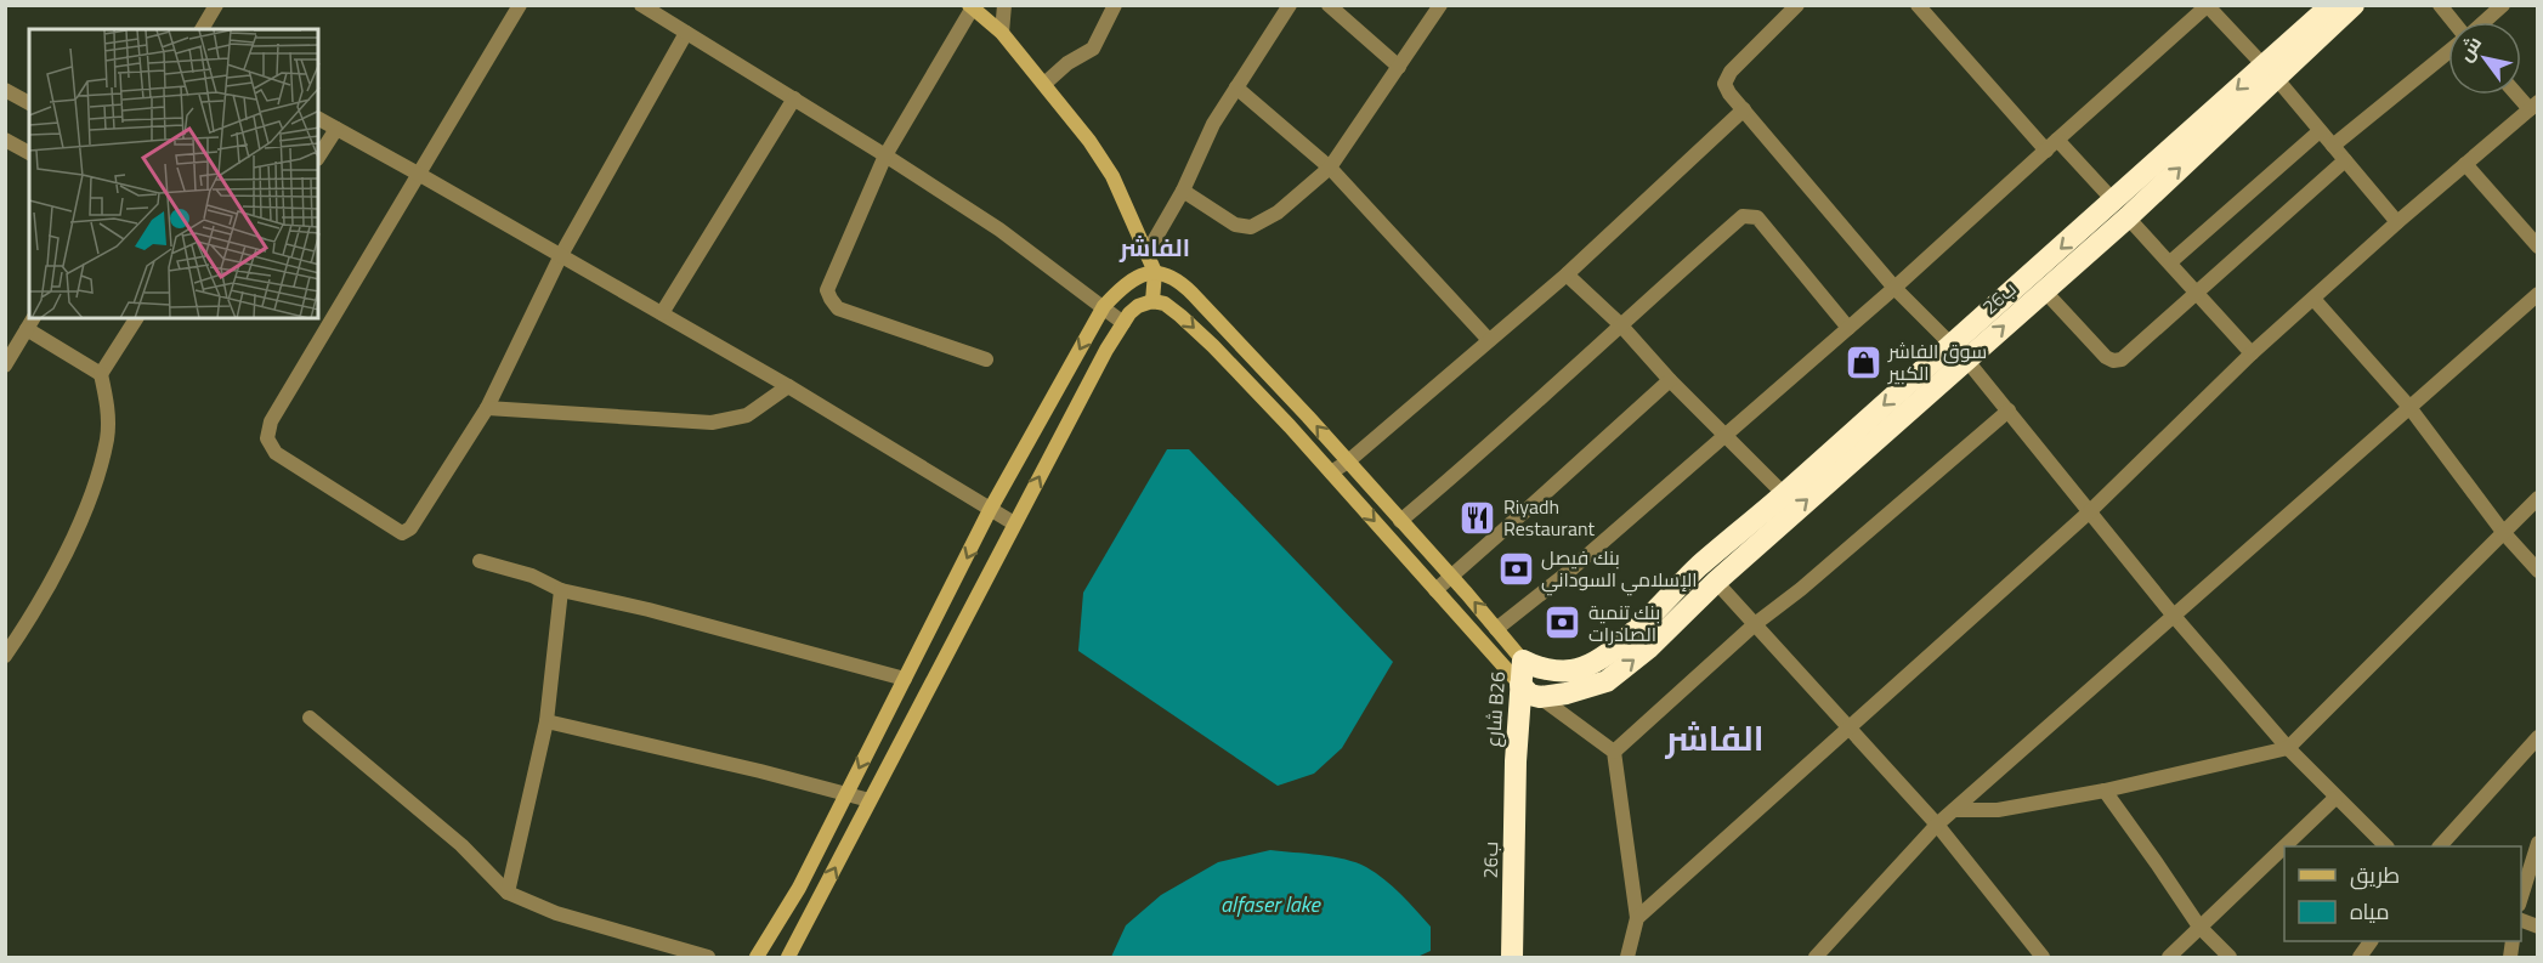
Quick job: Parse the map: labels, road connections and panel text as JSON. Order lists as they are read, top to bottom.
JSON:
{
  "streets": {
    "highway": ["26ب", "شارع B26"]
  },
  "crossings": [
    ["26ب", "شارع B26"]
  ],
  "districts": ["الفاشر", "الفاشر"],
  "water": ["alfaser lake"],
  "places": {
    "shop": ["سوق الفاشر الكبير"],
    "restaurant": ["Riyadh Restaurant"],
    "bank": ["بنك فيصل الإسلامي السوداني", "بنك تنمية الصادرات"]
  },
  "legend": ["طريق", "مياه"],
  "north": "top left"
}
